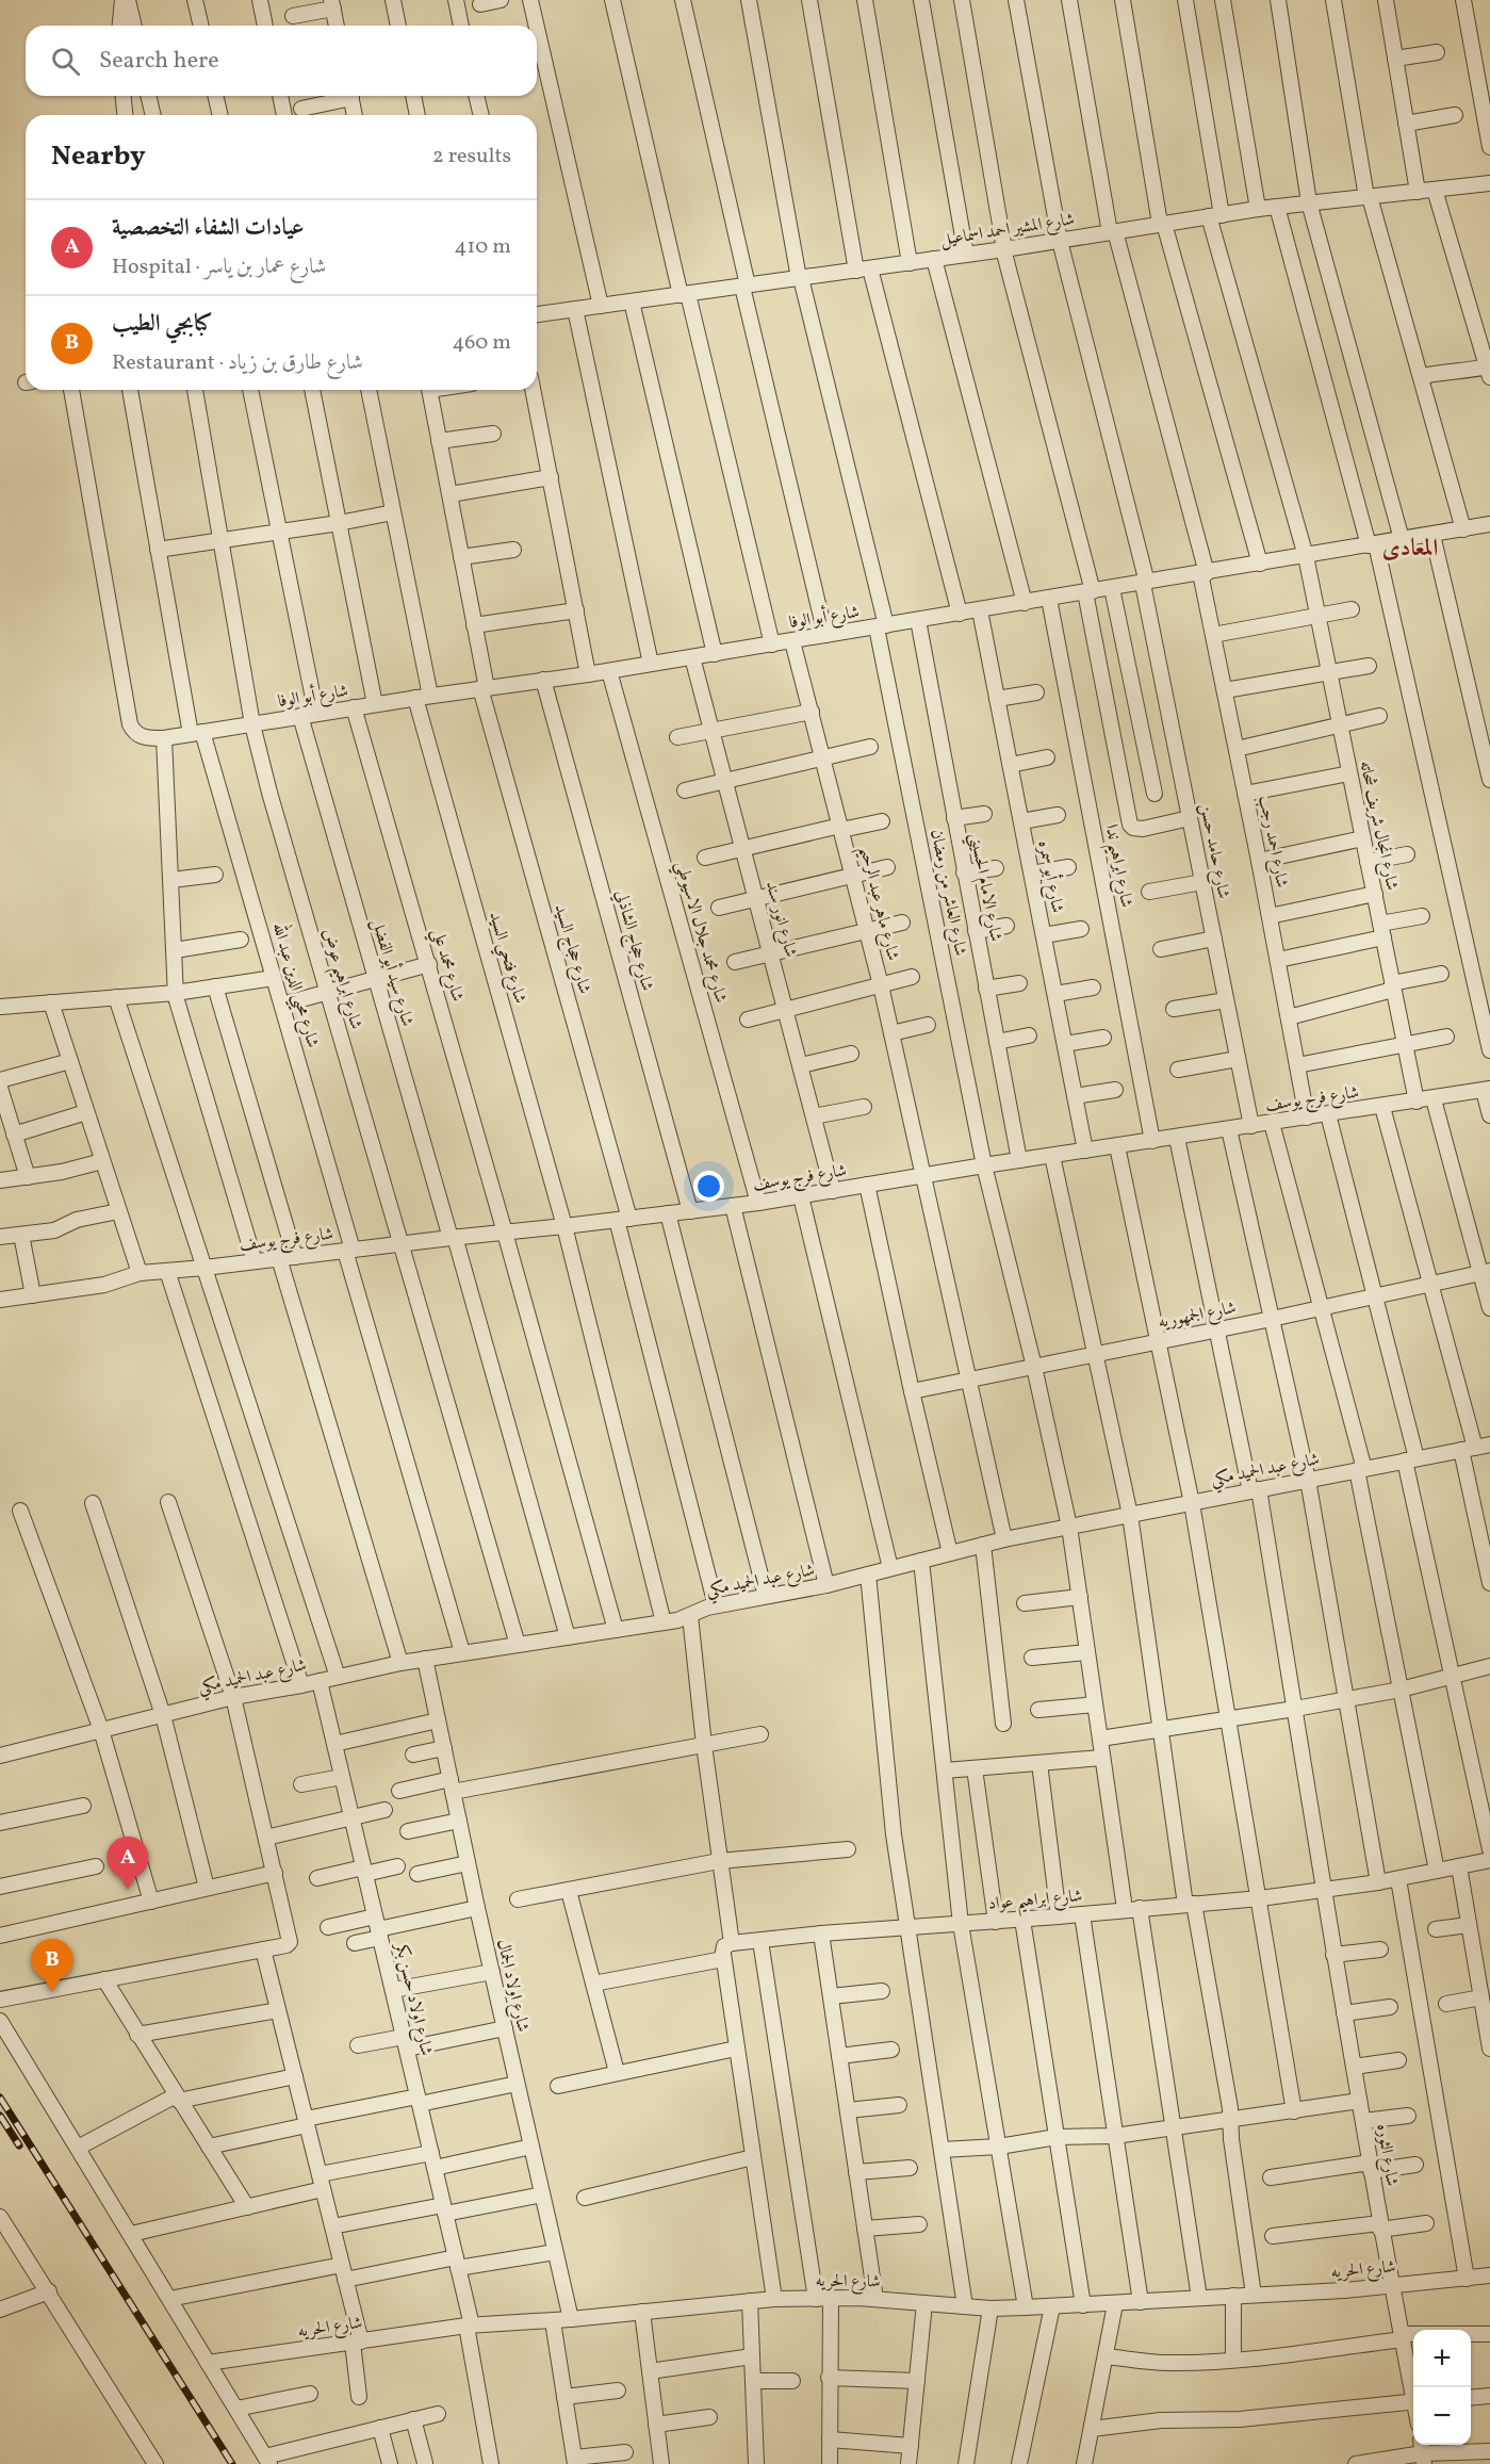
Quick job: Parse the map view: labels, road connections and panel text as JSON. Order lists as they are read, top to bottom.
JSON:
{
  "streets": {
    "street": [
      "شارع المشير احمد اسماعيل",
      "شارع أبو الوفا",
      "شارع انجال شريف شحاته",
      "شارع احمد رجب",
      "شارع حامد حسن",
      "شارع ابراهيم ندا",
      "شارع أبو سمره",
      "شارع الامام الحسيني",
      "شارع العاشر من رمضان",
      "شارع ماهر عبد الرحيم",
      "شارع انور سند",
      "شارع محمد جلال الاسيوطي",
      "شارع حجاج الشاذلي",
      "شارع حجاج السيد",
      "شارع فتحي السيد",
      "شارع محمد علي",
      "شارع سيد أبو الفضل",
      "شارع ابراهيم عوض",
      "شارع محيي الدين عبد الله",
      "شارع فرج يوسف",
      "شارع الجمهوريه",
      "شارع عبد الحميد مكي",
      "شارع ابراهيم عواد",
      "شارع اولاد الجمال",
      "شارع اولاد حسن بكر",
      "شارع الثوره",
      "شارع الحريه"
    ]
  },
  "crossings": [
    ["شارع المشير احمد اسماعيل", "شارع انجال شريف شحاته"],
    ["شارع المشير احمد اسماعيل", "شارع احمد رجب"],
    ["شارع المشير احمد اسماعيل", "شارع حامد حسن"],
    ["شارع المشير احمد اسماعيل", "شارع العاشر من رمضان"],
    ["شارع أبو الوفا", "شارع انجال شريف شحاته"],
    ["شارع أبو الوفا", "شارع احمد رجب"],
    ["شارع أبو الوفا", "شارع حامد حسن"],
    ["شارع أبو الوفا", "شارع ابراهيم ندا"],
    ["شارع أبو الوفا", "شارع أبو سمره"],
    ["شارع أبو الوفا", "شارع الامام الحسيني"],
    ["شارع أبو الوفا", "شارع العاشر من رمضان"],
    ["شارع أبو الوفا", "شارع ماهر عبد الرحيم"],
    ["شارع أبو الوفا", "شارع انور سند"],
    ["شارع أبو الوفا", "شارع محمد جلال الاسيوطي"],
    ["شارع أبو الوفا", "شارع حجاج الشاذلي"],
    ["شارع أبو الوفا", "شارع حجاج السيد"],
    ["شارع أبو الوفا", "شارع فتحي السيد"],
    ["شارع أبو الوفا", "شارع محمد علي"],
    ["شارع أبو الوفا", "شارع سيد أبو الفضل"],
    ["شارع أبو الوفا", "شارع ابراهيم عوض"],
    ["شارع أبو الوفا", "شارع محيي الدين عبد الله"],
    ["شارع انجال شريف شحاته", "شارع فرج يوسف"],
    ["شارع احمد رجب", "شارع فرج يوسف"],
    ["شارع حامد حسن", "شارع فرج يوسف"],
    ["شارع ابراهيم ندا", "شارع فرج يوسف"],
    ["شارع أبو سمره", "شارع فرج يوسف"],
    ["شارع الامام الحسيني", "شارع فرج يوسف"],
    ["شارع العاشر من رمضان", "شارع فرج يوسف"],
    ["شارع العاشر من رمضان", "شارع الجمهوريه"],
    ["شارع العاشر من رمضان", "شارع عبد الحميد مكي"],
    ["شارع العاشر من رمضان", "شارع ابراهيم عواد"],
    ["شارع العاشر من رمضان", "شارع الحريه"],
    ["شارع ماهر عبد الرحيم", "شارع فرج يوسف"],
    ["شارع ماهر عبد الرحيم", "شارع الجمهوريه"],
    ["شارع ماهر عبد الرحيم", "شارع عبد الحميد مكي"],
    ["شارع انور سند", "شارع فرج يوسف"],
    ["شارع محمد جلال الاسيوطي", "شارع فرج يوسف"],
    ["شارع حجاج الشاذلي", "شارع فرج يوسف"],
    ["شارع حجاج السيد", "شارع فرج يوسف"],
    ["شارع حجاج السيد", "شارع عبد الحميد مكي"],
    ["شارع فتحي السيد", "شارع فرج يوسف"],
    ["شارع فتحي السيد", "شارع عبد الحميد مكي"],
    ["شارع محمد علي", "شارع فرج يوسف"],
    ["شارع محمد علي", "شارع عبد الحميد مكي"],
    ["شارع سيد أبو الفضل", "شارع فرج يوسف"],
    ["شارع سيد أبو الفضل", "شارع عبد الحميد مكي"],
    ["شارع ابراهيم عوض", "شارع فرج يوسف"],
    ["شارع ابراهيم عوض", "شارع عبد الحميد مكي"],
    ["شارع محيي الدين عبد الله", "شارع فرج يوسف"],
    ["شارع محيي الدين عبد الله", "شارع عبد الحميد مكي"],
    ["شارع فرج يوسف", "شارع الثوره"],
    ["شارع الجمهوريه", "شارع الثوره"],
    ["شارع عبد الحميد مكي", "شارع اولاد الجمال"],
    ["شارع عبد الحميد مكي", "شارع اولاد حسن بكر"],
    ["شارع عبد الحميد مكي", "شارع الثوره"],
    ["شارع ابراهيم عواد", "شارع الثوره"],
    ["شارع اولاد الجمال", "شارع الحريه"],
    ["شارع اولاد حسن بكر", "شارع الحريه"],
    ["شارع الثوره", "شارع الحريه"]
  ],
  "districts": ["المعادى"],
  "page": {
    "search": "Search here",
    "heading": ["Nearby", "2 results"],
    "list": [
      {
        "mark": "A",
        "name": "عيادات الشفاء التخصصية",
        "note": "Hospital · شارع عمار بن ياسر",
        "value": "410 m"
      },
      {
        "mark": "B",
        "name": "كبابجي الطيب",
        "note": "Restaurant · شارع طارق بن زياد",
        "value": "460 m"
      }
    ],
    "pins": ["A", "B"],
    "map_buttons": ["+", "−"]
  }
}
